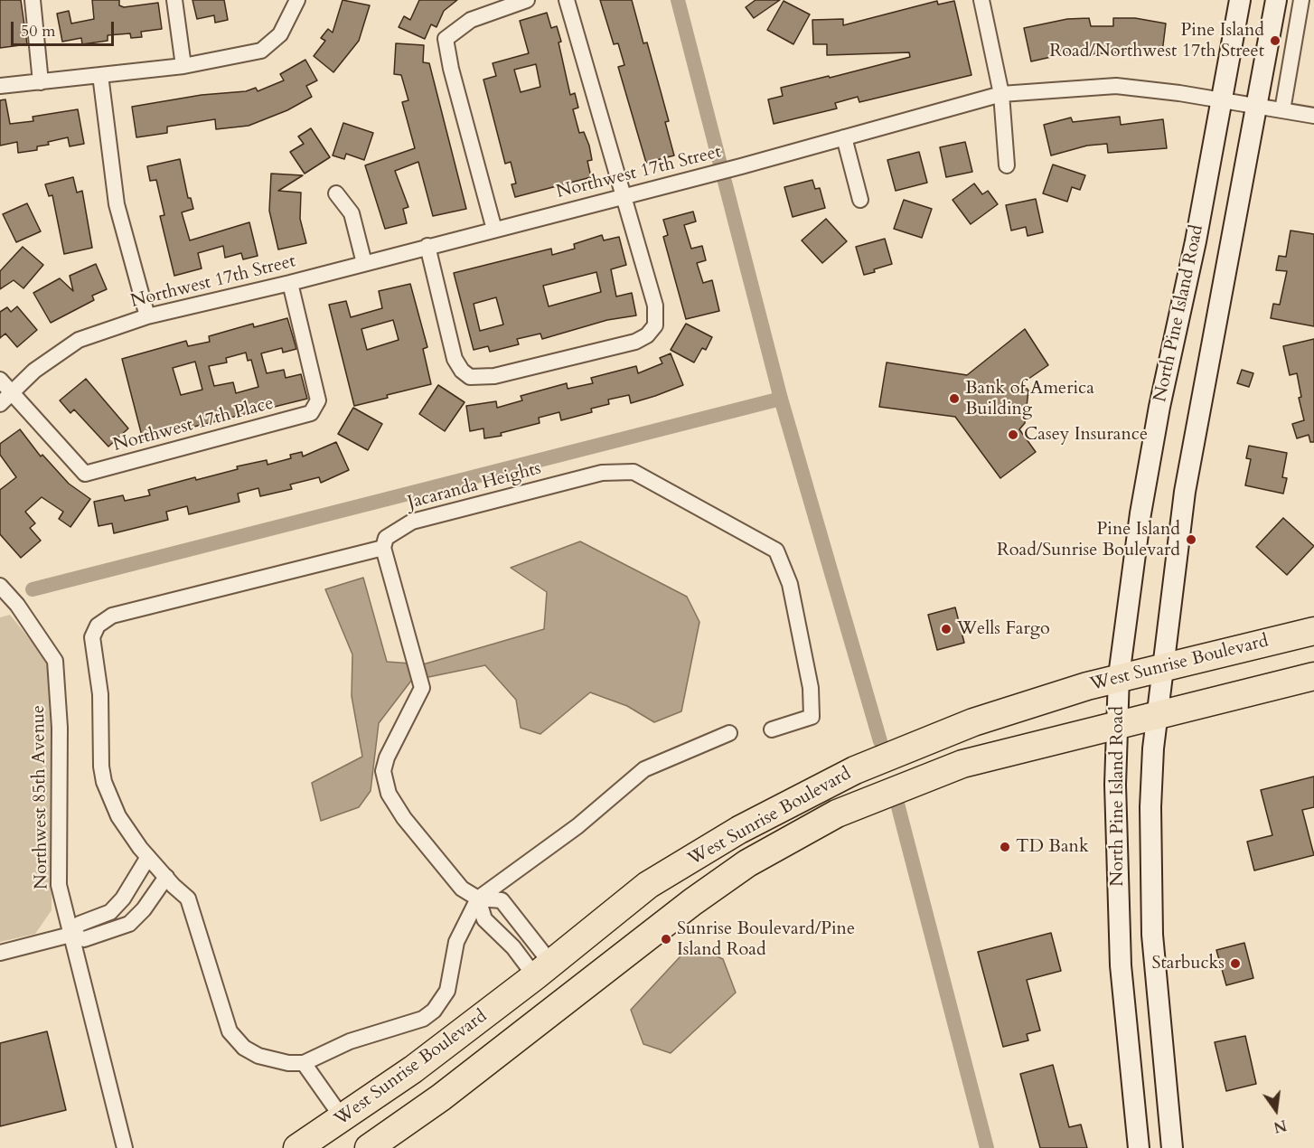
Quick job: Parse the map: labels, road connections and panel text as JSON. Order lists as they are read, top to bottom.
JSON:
{
  "streets": {
    "highway": ["West Sunrise Boulevard"],
    "main road": ["North Pine Island Road"],
    "street": [
      "Northwest 17th Street",
      "Northwest 17th Place",
      "Jacaranda Heights",
      "Northwest 85th Avenue"
    ]
  },
  "crossings": [
    ["Northwest 17th Street", "North Pine Island Road"],
    ["Northwest 17th Street", "Northwest 17th Place"],
    ["North Pine Island Road", "West Sunrise Boulevard"]
  ],
  "places": [
    "Pine Island Road/Northwest 17th Street",
    "Bank of America Building",
    "Casey Insurance",
    "Pine Island Road/Sunrise Boulevard",
    "Wells Fargo",
    "TD Bank",
    "Sunrise Boulevard/Pine Island Road",
    "Starbucks"
  ],
  "scale_bar": "50 m",
  "north": "bottom"
}
